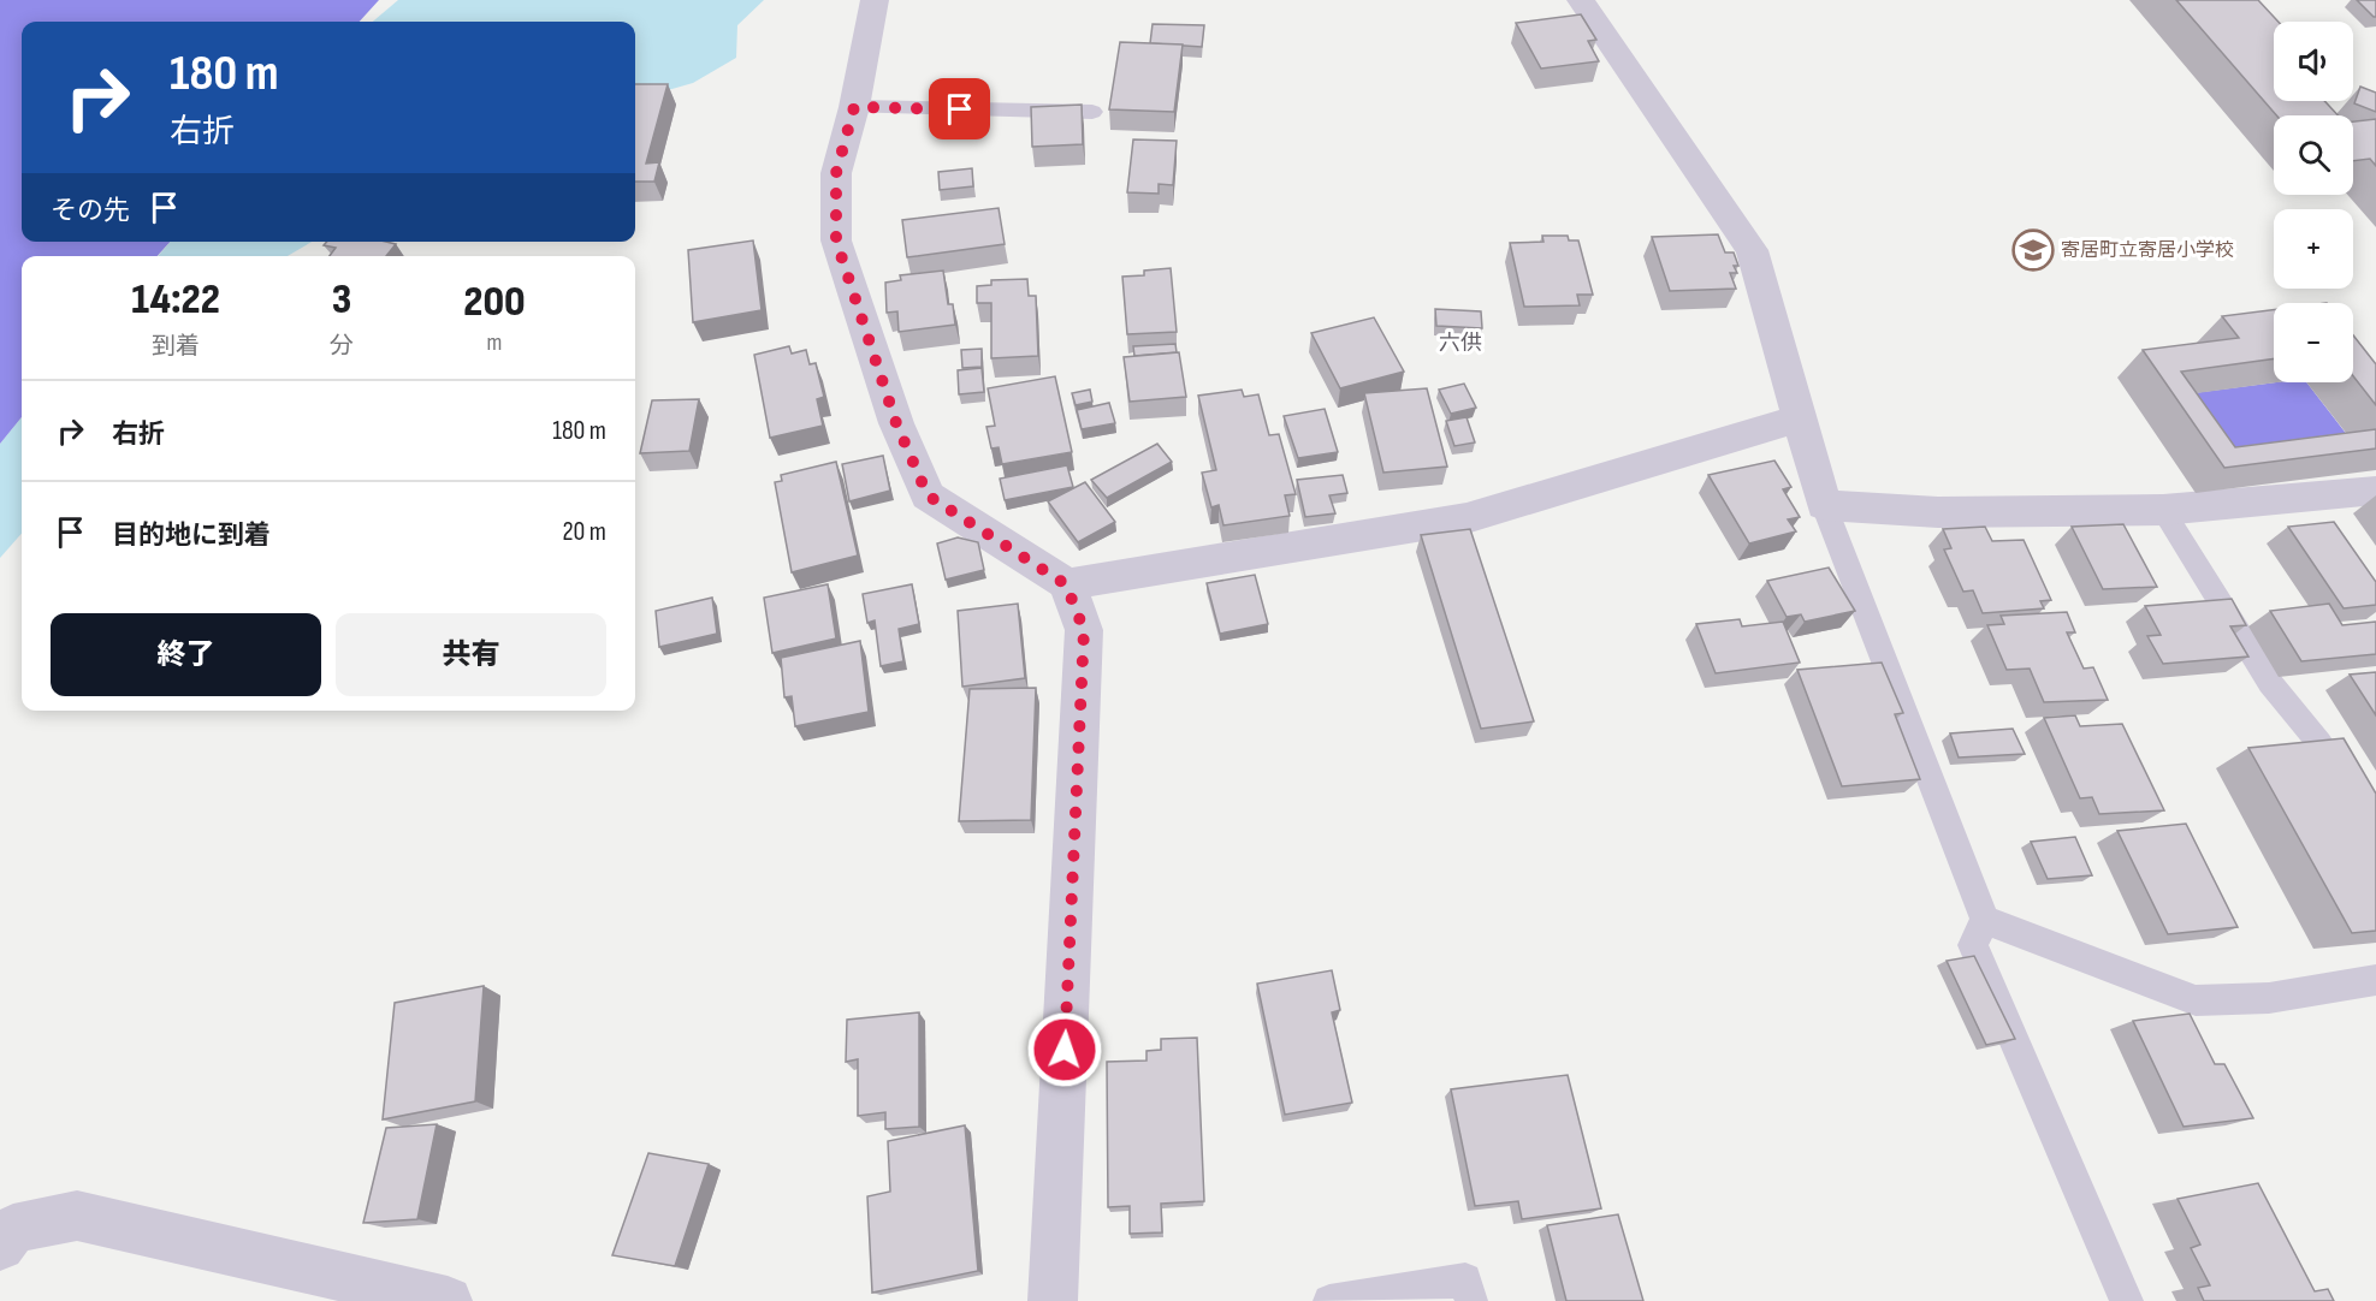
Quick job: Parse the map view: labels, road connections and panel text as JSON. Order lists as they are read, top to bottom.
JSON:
{
  "districts": ["六供"],
  "places": {
    "school or university": ["寄居町立寄居小学校"]
  },
  "page": {
    "map_buttons": ["+", "−"],
    "turn": ["180 m", "右折"],
    "then": "その先",
    "eta": [
      "14:22",
      "到着",
      "3",
      "分",
      "200",
      "m"
    ],
    "list": [
      {
        "name": "右折",
        "value": "180 m"
      },
      {
        "name": "目的地に到着",
        "value": "20 m"
      }
    ],
    "buttons": ["終了", "共有"]
  }
}
